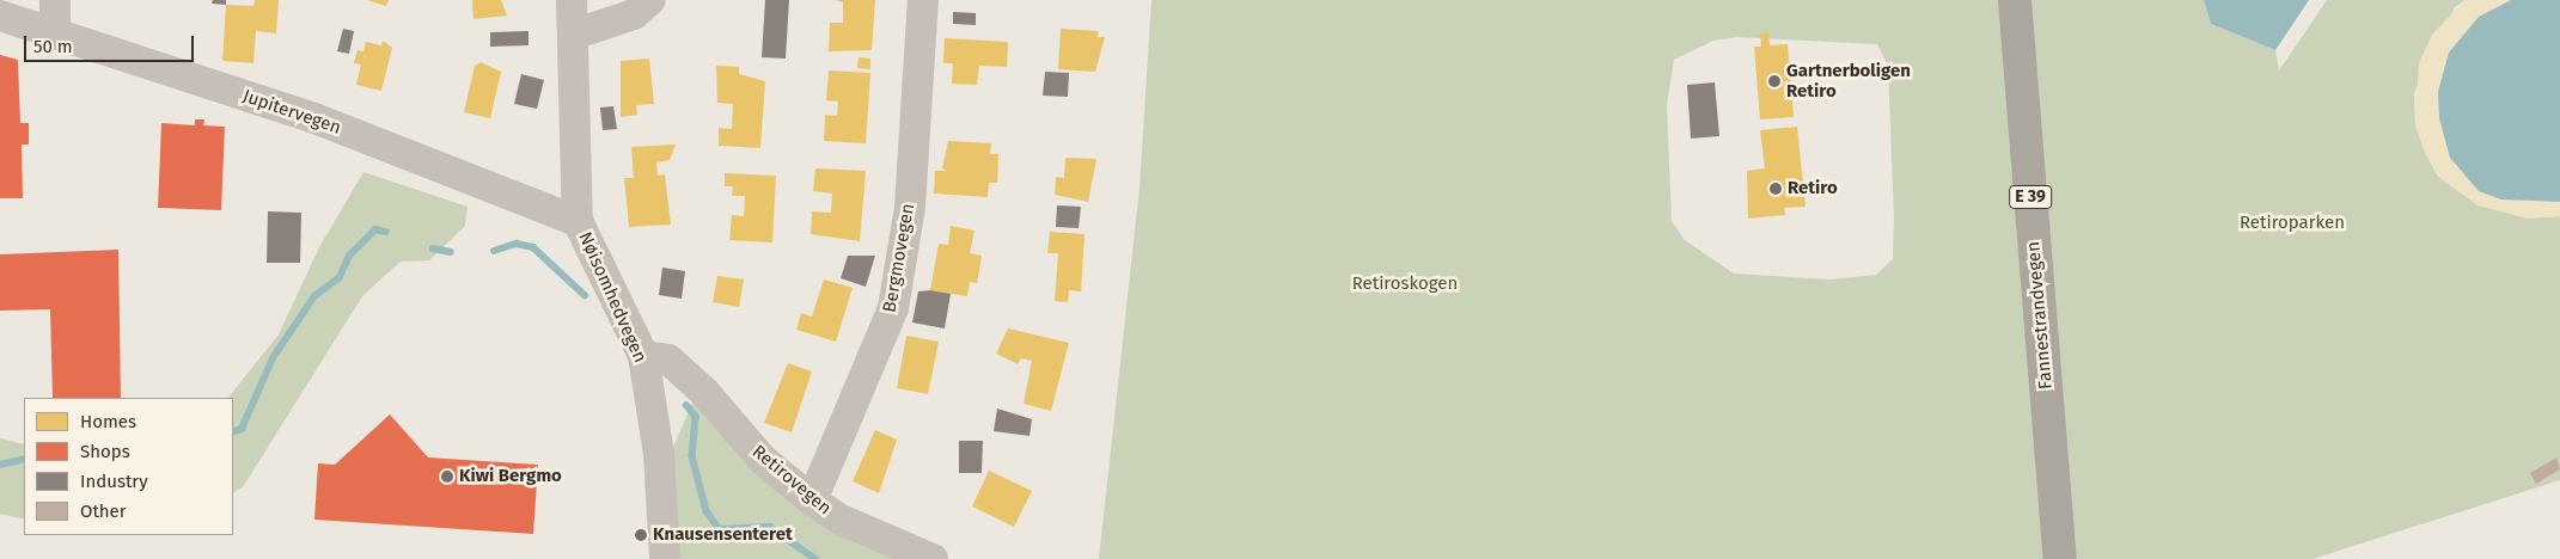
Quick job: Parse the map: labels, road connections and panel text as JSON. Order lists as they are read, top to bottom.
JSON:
{
  "streets": {
    "highway": ["E 39", "Fannestrandvegen"],
    "street": [
      "Jupitervegen",
      "Bergmovegen",
      "Nøisomhedvegen",
      "Retirovegen"
    ]
  },
  "crossings": [
    ["Jupitervegen", "Nøisomhedvegen"],
    ["Bergmovegen", "Retirovegen"],
    ["Nøisomhedvegen", "Retirovegen"]
  ],
  "parks": ["Retiroparken", "Retiroskogen"],
  "places": [
    "Gartnerboligen Retiro",
    "Retiro",
    "Kiwi Bergmo",
    "Knausensenteret"
  ],
  "legend": [
    "Homes",
    "Shops",
    "Industry",
    "Other"
  ],
  "scale_bar": "50 m"
}
